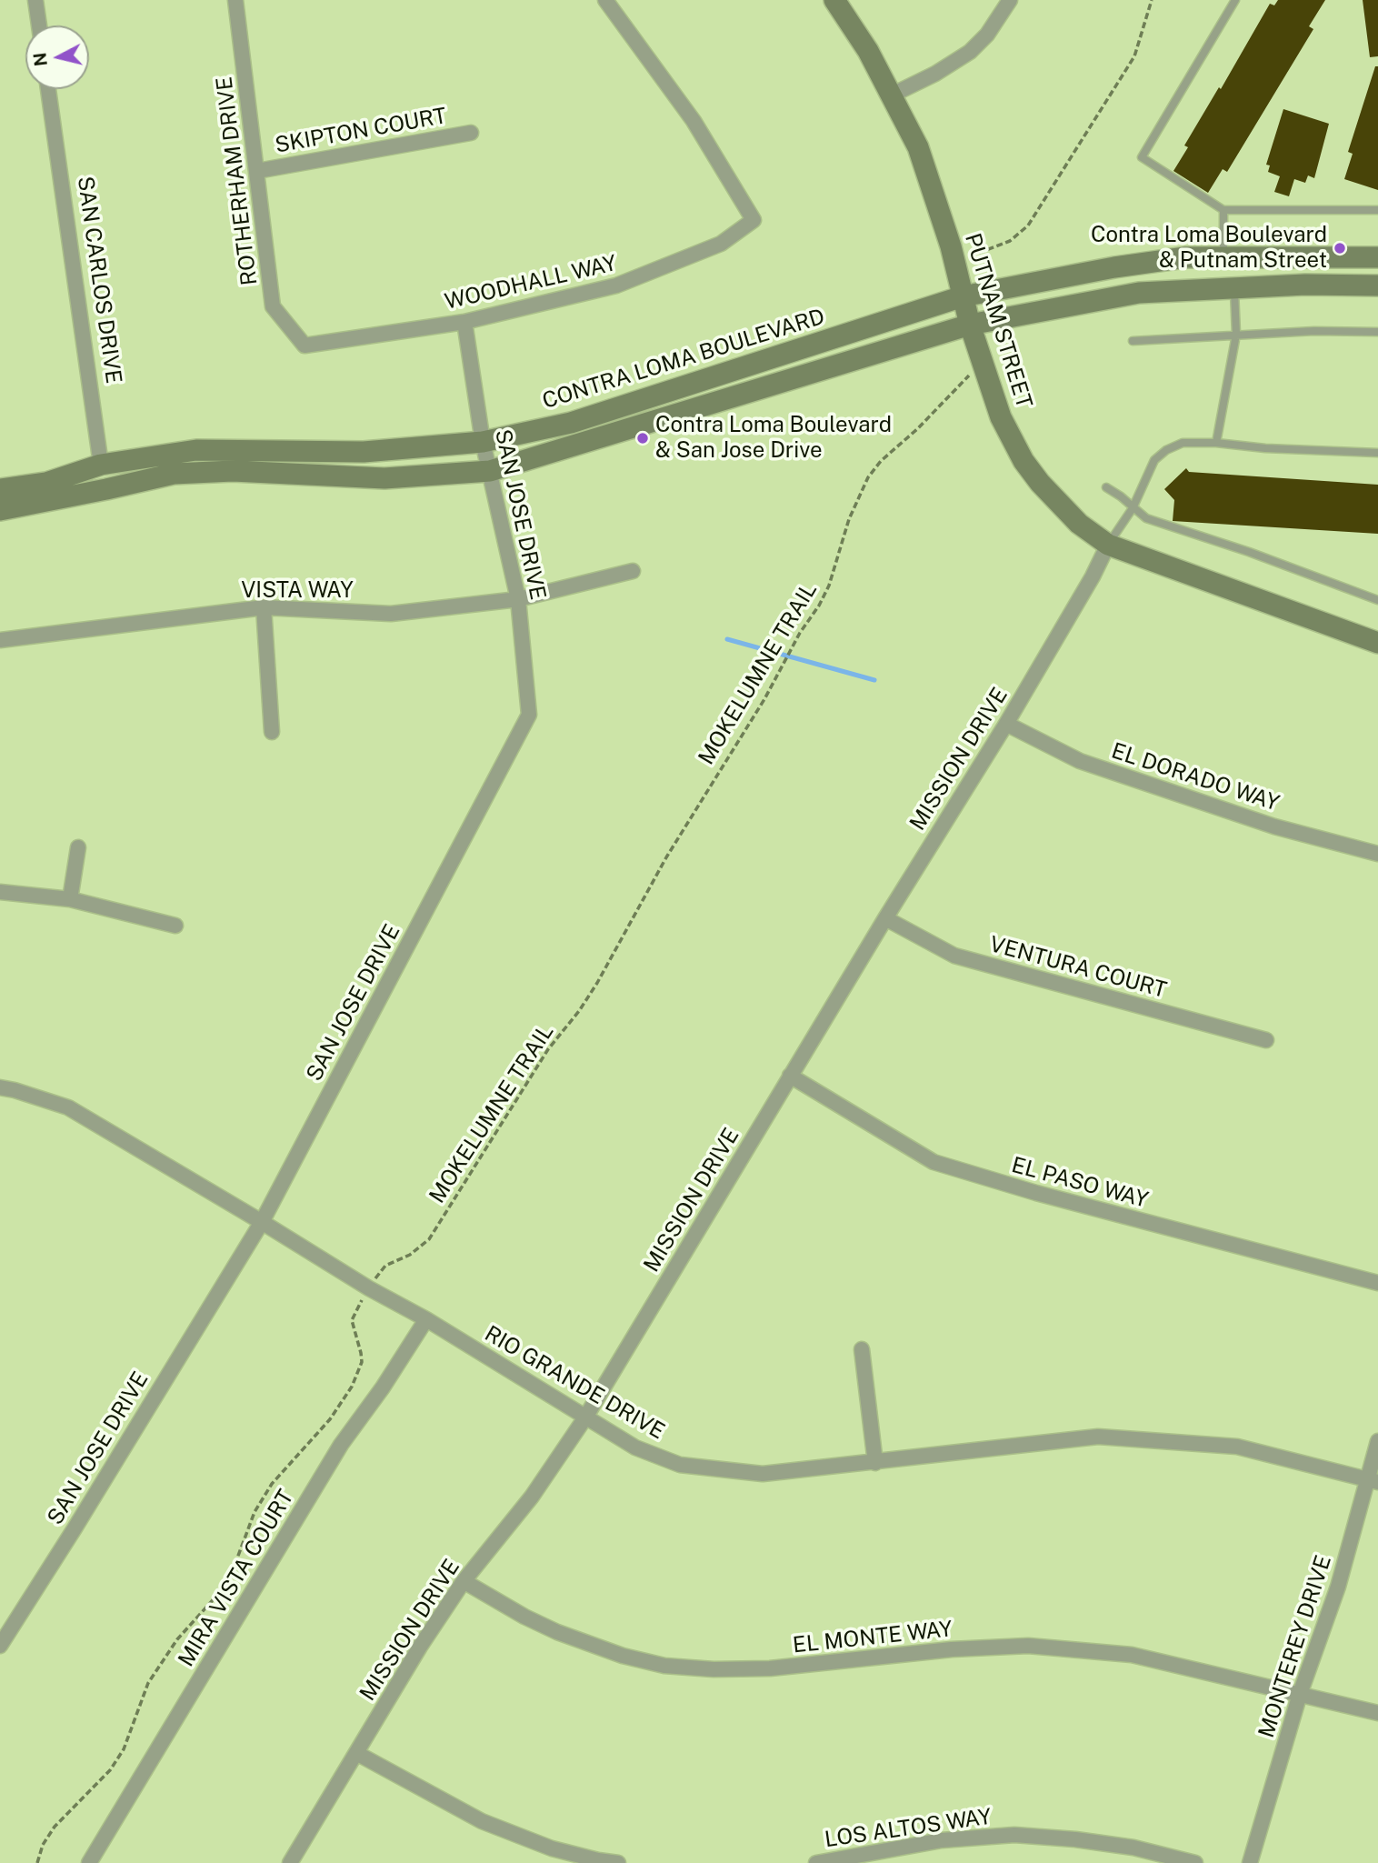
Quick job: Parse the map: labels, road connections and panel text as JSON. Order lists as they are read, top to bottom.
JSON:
{
  "streets": {
    "main road": ["SAN CARLOS DRIVE", "PUTNAM STREET", "CONTRA LOMA BOULEVARD"],
    "street": [
      "SKIPTON COURT",
      "ROTHERHAM DRIVE",
      "WOODHALL WAY",
      "SAN JOSE DRIVE",
      "VISTA WAY",
      "MISSION DRIVE",
      "EL DORADO WAY",
      "VENTURA COURT",
      "EL PASO WAY",
      "RIO GRANDE DRIVE",
      "MIRA VISTA COURT",
      "EL MONTE WAY",
      "MONTEREY DRIVE",
      "LOS ALTOS WAY"
    ],
    "path": ["MOKELUMNE TRAIL"]
  },
  "crossings": [
    ["SKIPTON COURT", "ROTHERHAM DRIVE"],
    ["ROTHERHAM DRIVE", "WOODHALL WAY"],
    ["SAN CARLOS DRIVE", "CONTRA LOMA BOULEVARD"],
    ["WOODHALL WAY", "SAN JOSE DRIVE"],
    ["PUTNAM STREET", "CONTRA LOMA BOULEVARD"],
    ["PUTNAM STREET", "MOKELUMNE TRAIL"],
    ["PUTNAM STREET", "MISSION DRIVE"],
    ["CONTRA LOMA BOULEVARD", "SAN JOSE DRIVE"],
    ["SAN JOSE DRIVE", "VISTA WAY"],
    ["SAN JOSE DRIVE", "RIO GRANDE DRIVE"],
    ["MOKELUMNE TRAIL", "RIO GRANDE DRIVE"],
    ["MISSION DRIVE", "EL DORADO WAY"],
    ["MISSION DRIVE", "VENTURA COURT"],
    ["MISSION DRIVE", "EL PASO WAY"],
    ["MISSION DRIVE", "RIO GRANDE DRIVE"],
    ["MISSION DRIVE", "EL MONTE WAY"],
    ["RIO GRANDE DRIVE", "MIRA VISTA COURT"],
    ["RIO GRANDE DRIVE", "MONTEREY DRIVE"],
    ["EL MONTE WAY", "MONTEREY DRIVE"]
  ],
  "places": ["Contra Loma Boulevard & Putnam Street", "Contra Loma Boulevard & San Jose Drive"],
  "north": "left"
}
